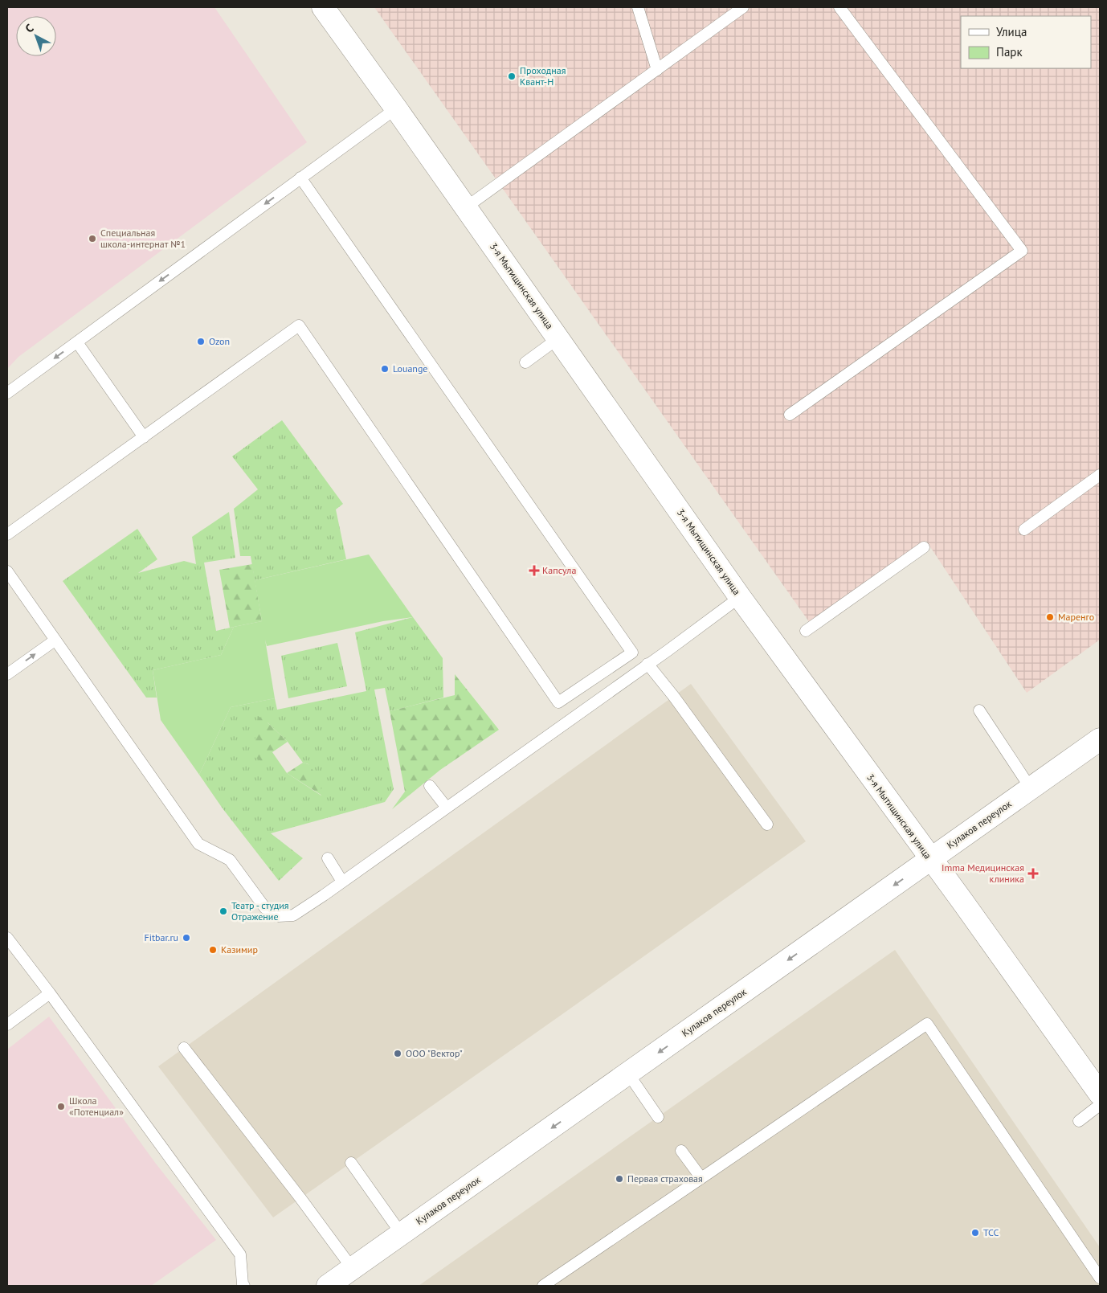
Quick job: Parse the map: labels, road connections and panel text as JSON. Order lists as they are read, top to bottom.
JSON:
{
  "streets": {
    "street": ["3-я Мытищинская улица", "Кулаков переулок"]
  },
  "crossings": [
    ["3-я Мытищинская улица", "Кулаков переулок"]
  ],
  "one_way": ["Кулаков переулок"],
  "places": {
    "other": [
      "Проходная Квант-Н",
      "Специальная школа-интернат №1",
      "Ozon",
      "Louange",
      "Маренго",
      "Театр - студия Отражение",
      "Fitbar.ru",
      "Казимир",
      "ООО \"Вектор\"",
      "Школа «Потенциал»",
      "Первая страховая",
      "TCC"
    ],
    "health": ["Капсула", "Imma Медицинская клиника"]
  },
  "legend": ["Улица", "Парк"],
  "north": "top left"
}
